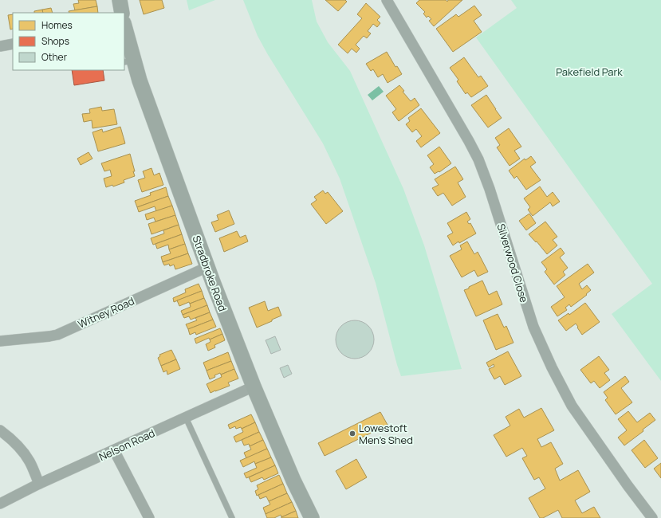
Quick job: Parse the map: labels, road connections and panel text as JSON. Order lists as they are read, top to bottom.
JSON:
{
  "streets": {
    "main road": ["Stradbroke Road"],
    "street": ["Silverwood Close", "Witney Road", "Nelson Road"]
  },
  "crossings": [
    ["Stradbroke Road", "Witney Road"],
    ["Stradbroke Road", "Nelson Road"]
  ],
  "parks": ["Pakefield Park"],
  "places": ["Lowestoft Men's Shed"],
  "legend": ["Homes", "Shops", "Other"]
}
